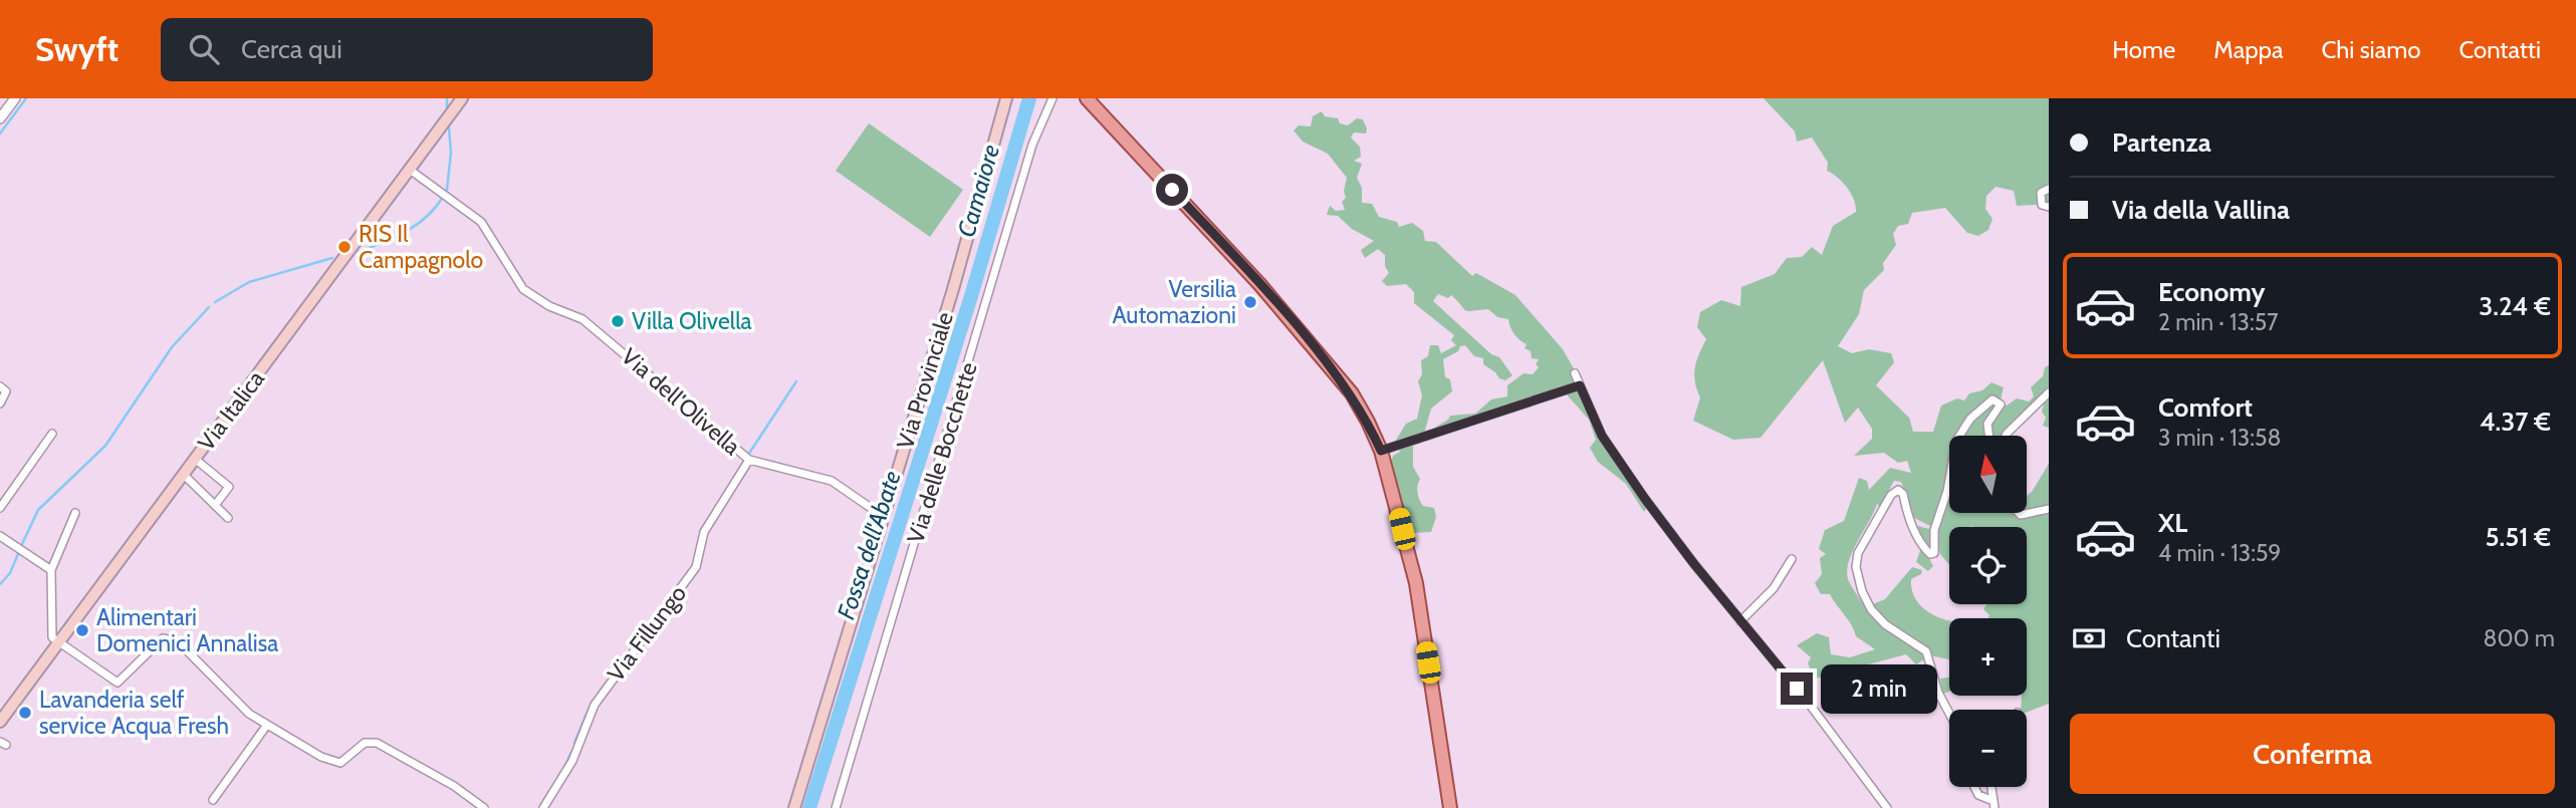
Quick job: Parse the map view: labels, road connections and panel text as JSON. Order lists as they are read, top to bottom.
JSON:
{
  "streets": {
    "main road": ["Via Provinciale", "Via Italica"],
    "street": ["Via dell'Olivella", "Via delle Bocchette", "Via Fillungo"]
  },
  "crossings": [
    ["Via Provinciale", "Via dell'Olivella"],
    ["Via dell'Olivella", "Via Italica"],
    ["Via dell'Olivella", "Via Fillungo"]
  ],
  "water": ["Camaiore", "Fossa dell'Abate"],
  "places": [
    "RIS Il Campagnolo",
    "Versilia Automazioni",
    "Villa Olivella",
    "Alimentari Domenici Annalisa",
    "Lavanderia self service Acqua Fresh"
  ],
  "north": "top",
  "page": {
    "header": "Swyft",
    "search": "Cerca qui",
    "nav": [
      "Home",
      "Mappa",
      "Chi siamo",
      "Contatti"
    ],
    "banner": ["Partenza", "Via della Vallina"],
    "list": [
      {
        "name": "Economy",
        "note": "2 min · 13:57",
        "value": "3.24 €"
      },
      {
        "name": "Comfort",
        "note": "3 min · 13:58",
        "value": "4.37 €"
      },
      {
        "name": "XL",
        "note": "4 min · 13:59",
        "value": "5.51 €"
      }
    ],
    "map_buttons": ["+", "−"],
    "pay": ["Contanti", "800 m"],
    "bubble": "2 min",
    "buttons": "Conferma"
  }
}
